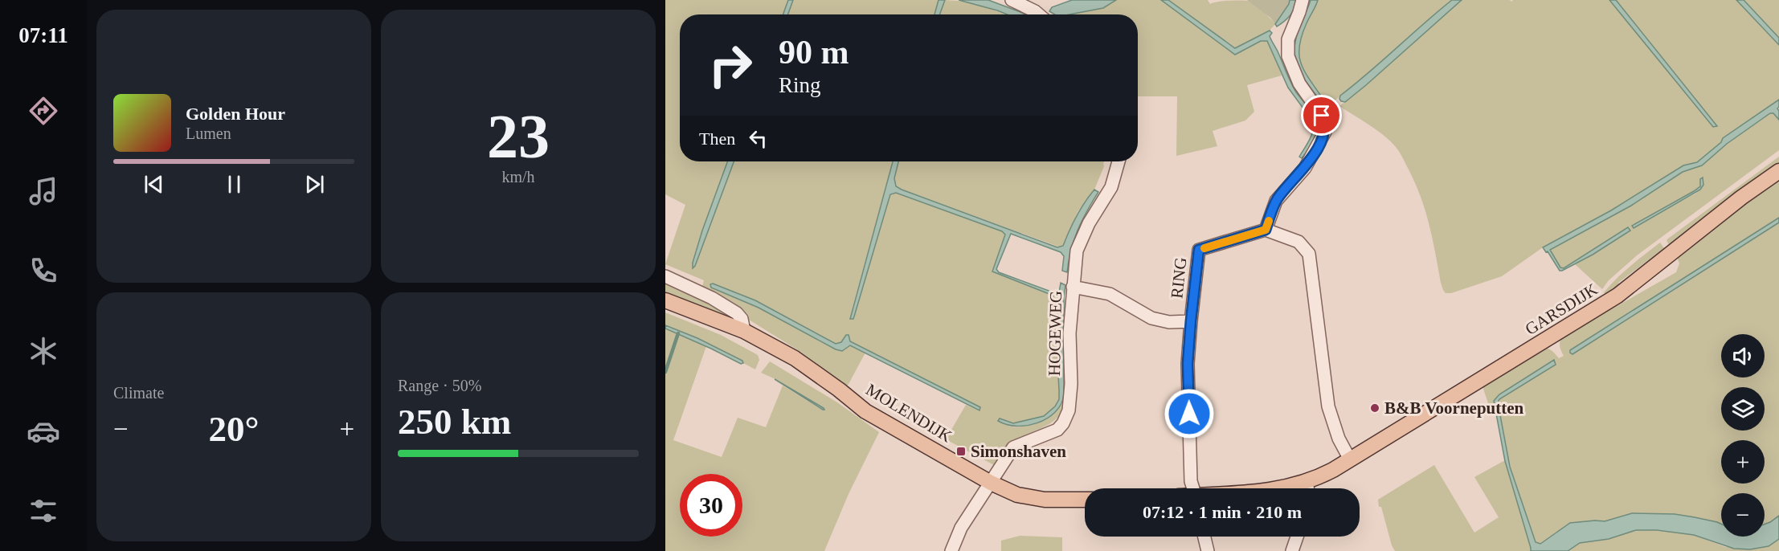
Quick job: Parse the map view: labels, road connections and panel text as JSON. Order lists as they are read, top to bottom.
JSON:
{
  "streets": {
    "main road": ["GARSDIJK", "MOLENDIJK"],
    "street": ["RING", "HOGEWEG"]
  },
  "crossings": [
    ["HOGEWEG", "MOLENDIJK"]
  ],
  "places": {
    "other": ["B&B Voorneputten"],
    "transit": ["Simonshaven"]
  },
  "page": {
    "tabs": "07:11",
    "tile": [
      ["23", "km/h"],
      "Climate",
      ["Range · 50%", "250 km"]
    ],
    "turn": ["90 m", "Ring"],
    "song": ["Golden Hour", "Lumen"],
    "then": "Then",
    "map_buttons": ["+", "−"],
    "heat": ["−", "20°", "+"],
    "limit": "30",
    "trip": "07:12 · 1 min · 210 m"
  }
}
